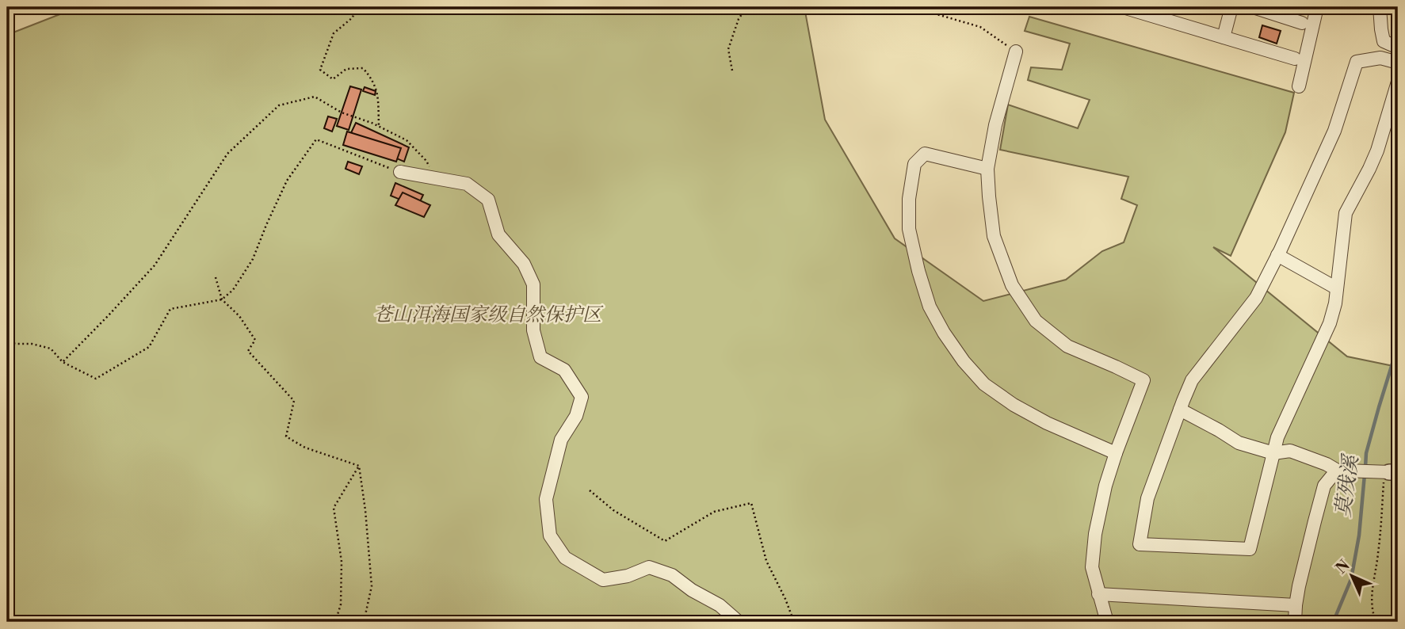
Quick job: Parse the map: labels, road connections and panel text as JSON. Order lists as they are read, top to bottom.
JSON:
{
  "water": ["莫残溪"],
  "parks": ["苍山洱海国家级自然保护区"],
  "north": "top left"
}
